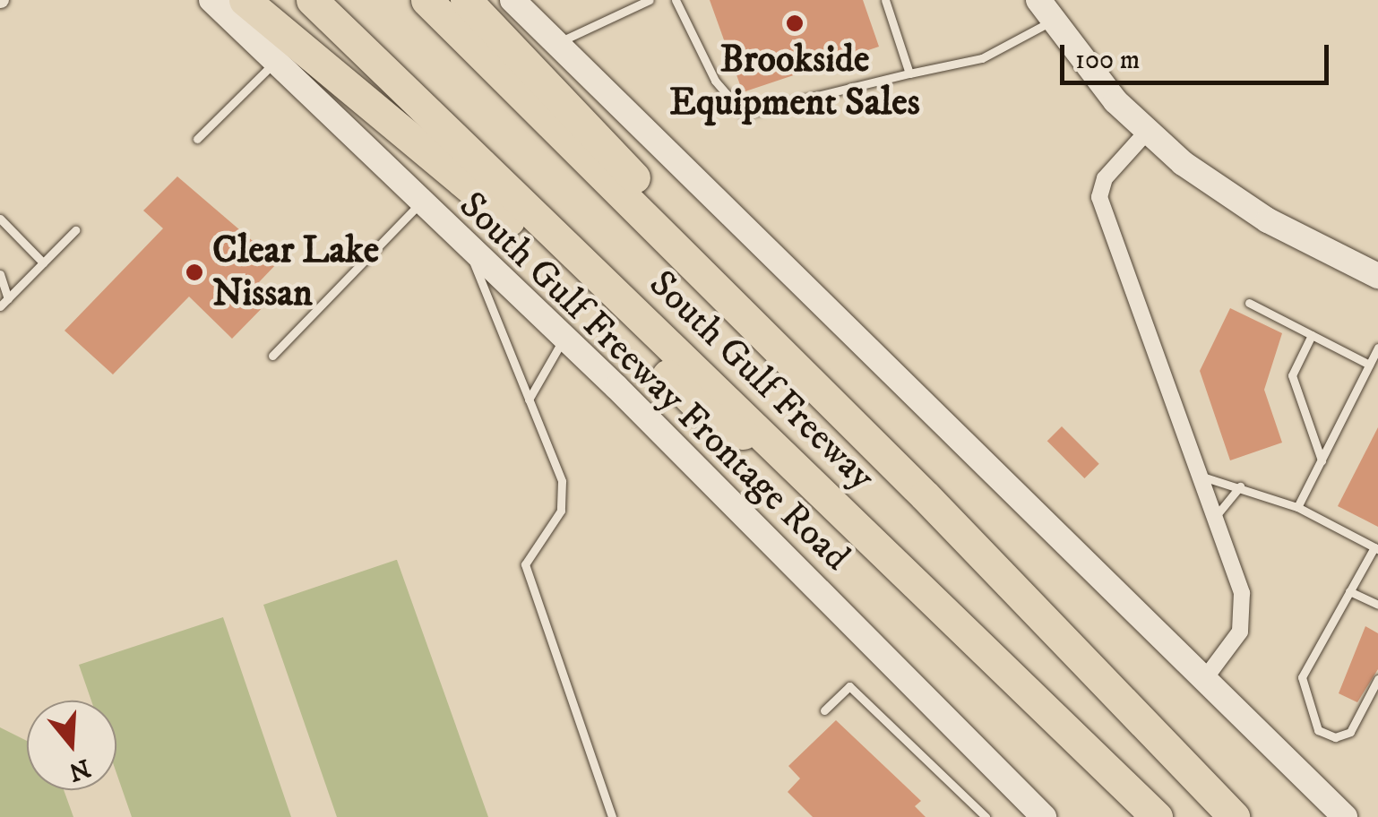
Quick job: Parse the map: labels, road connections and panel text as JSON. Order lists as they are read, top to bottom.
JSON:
{
  "streets": {
    "highway": ["South Gulf Freeway"],
    "main road": ["South Gulf Freeway Frontage Road"]
  },
  "places": ["Brookside Equipment Sales", "Clear Lake Nissan"],
  "scale_bar": "100 m",
  "north": "bottom"
}
